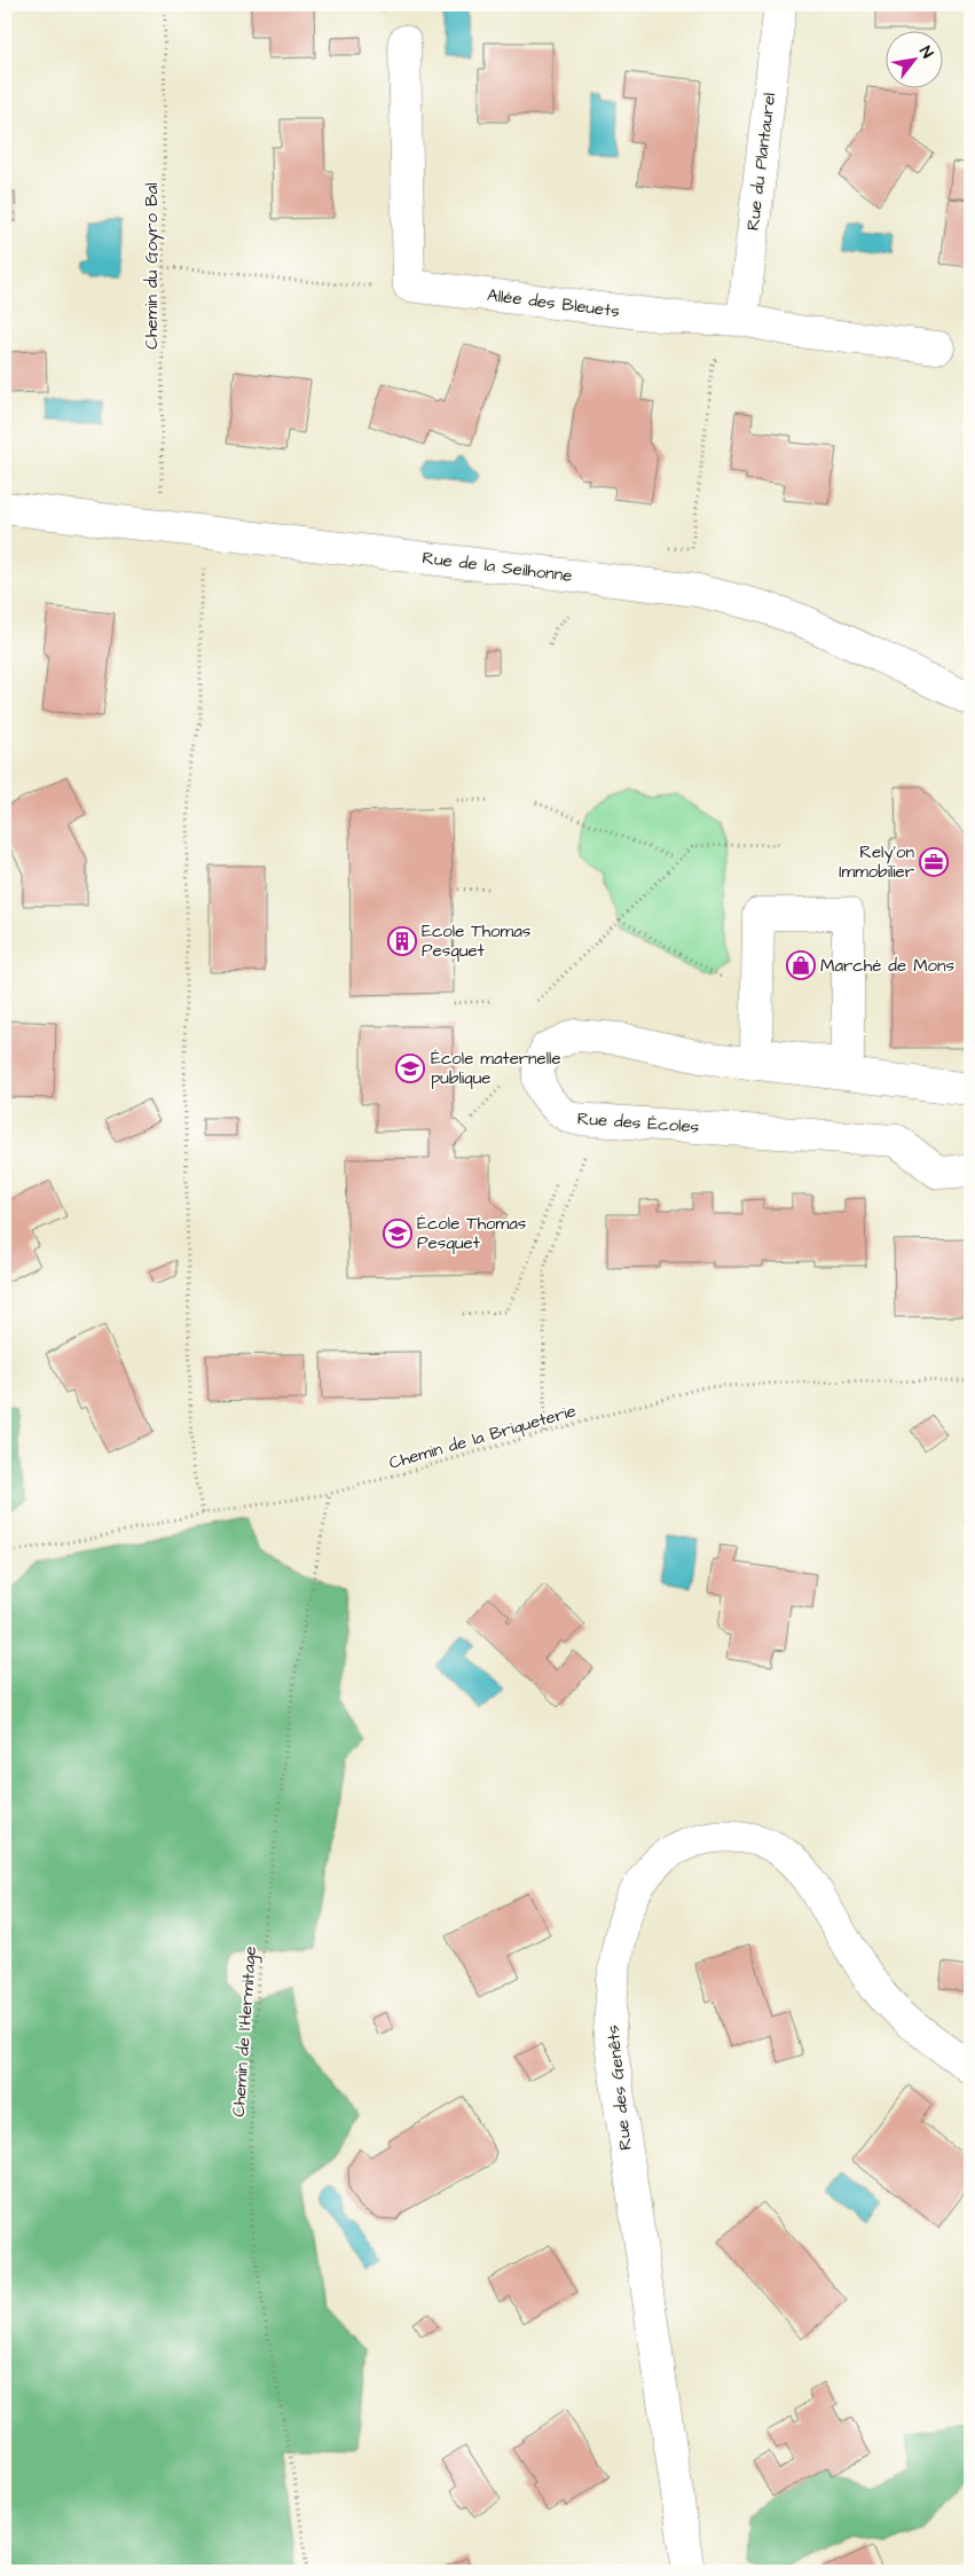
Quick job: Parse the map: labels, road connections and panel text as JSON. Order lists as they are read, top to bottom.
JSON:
{
  "streets": {
    "street": [
      "Rue du Plantaurel",
      "Allée des Bleuets",
      "Rue de la Seilhonne",
      "Rue des Écoles",
      "Rue des Genêts"
    ],
    "path": ["Chemin du Goyro Bal", "Chemin de la Briqueterie", "Chemin de l'Hermitage"]
  },
  "crossings": [
    ["Rue du Plantaurel", "Allée des Bleuets"],
    ["Chemin du Goyro Bal", "Rue de la Seilhonne"],
    ["Chemin de la Briqueterie", "Chemin de l'Hermitage"]
  ],
  "places": {
    "office": ["Rely'on Immobilier"],
    "building": ["Ecole Thomas Pesquet"],
    "shop": ["Marché de Mons"],
    "school or university": ["École maternelle publique", "École Thomas Pesquet"]
  },
  "north": "top right"
}
